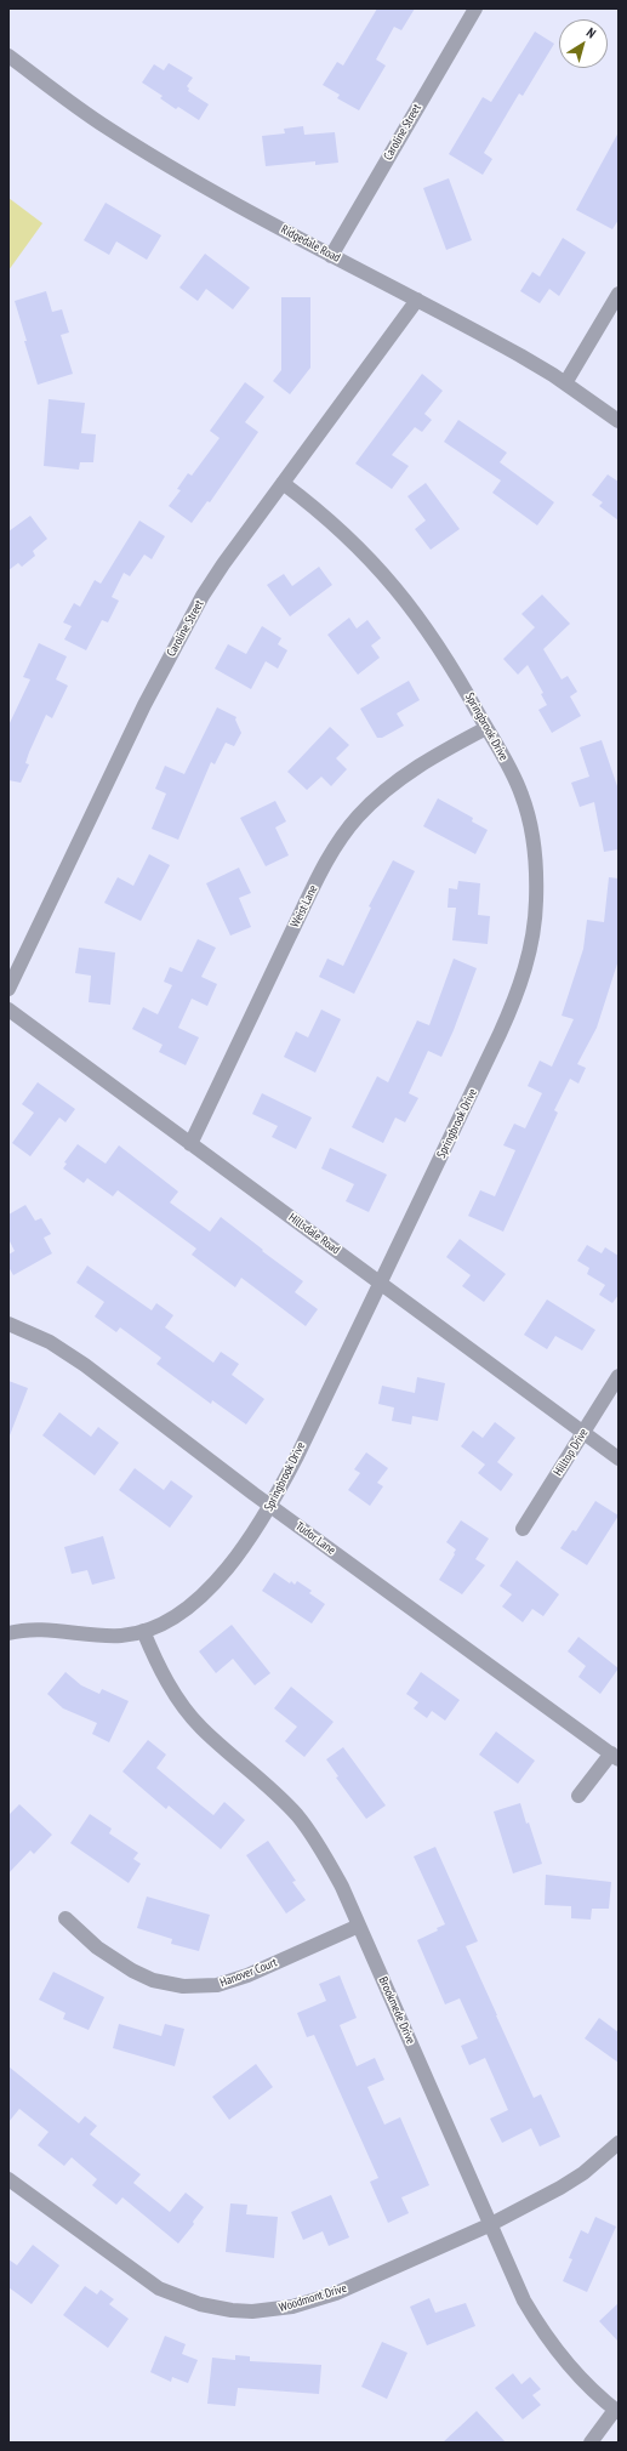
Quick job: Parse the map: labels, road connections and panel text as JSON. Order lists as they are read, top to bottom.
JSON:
{
  "streets": {
    "street": [
      "Caroline Street",
      "Ridgedale Road",
      "Springbrook Drive",
      "Weist Lane",
      "Hillsdale Road",
      "Hilltop Drive",
      "Tudor Lane",
      "Hanover Court",
      "Brookmede Drive",
      "Woodmont Drive"
    ]
  },
  "crossings": [
    ["Caroline Street", "Ridgedale Road"],
    ["Caroline Street", "Springbrook Drive"],
    ["Springbrook Drive", "Weist Lane"],
    ["Springbrook Drive", "Hillsdale Road"],
    ["Springbrook Drive", "Tudor Lane"],
    ["Springbrook Drive", "Brookmede Drive"],
    ["Weist Lane", "Hillsdale Road"],
    ["Hillsdale Road", "Hilltop Drive"],
    ["Hanover Court", "Brookmede Drive"],
    ["Brookmede Drive", "Woodmont Drive"]
  ],
  "north": "top right"
}
